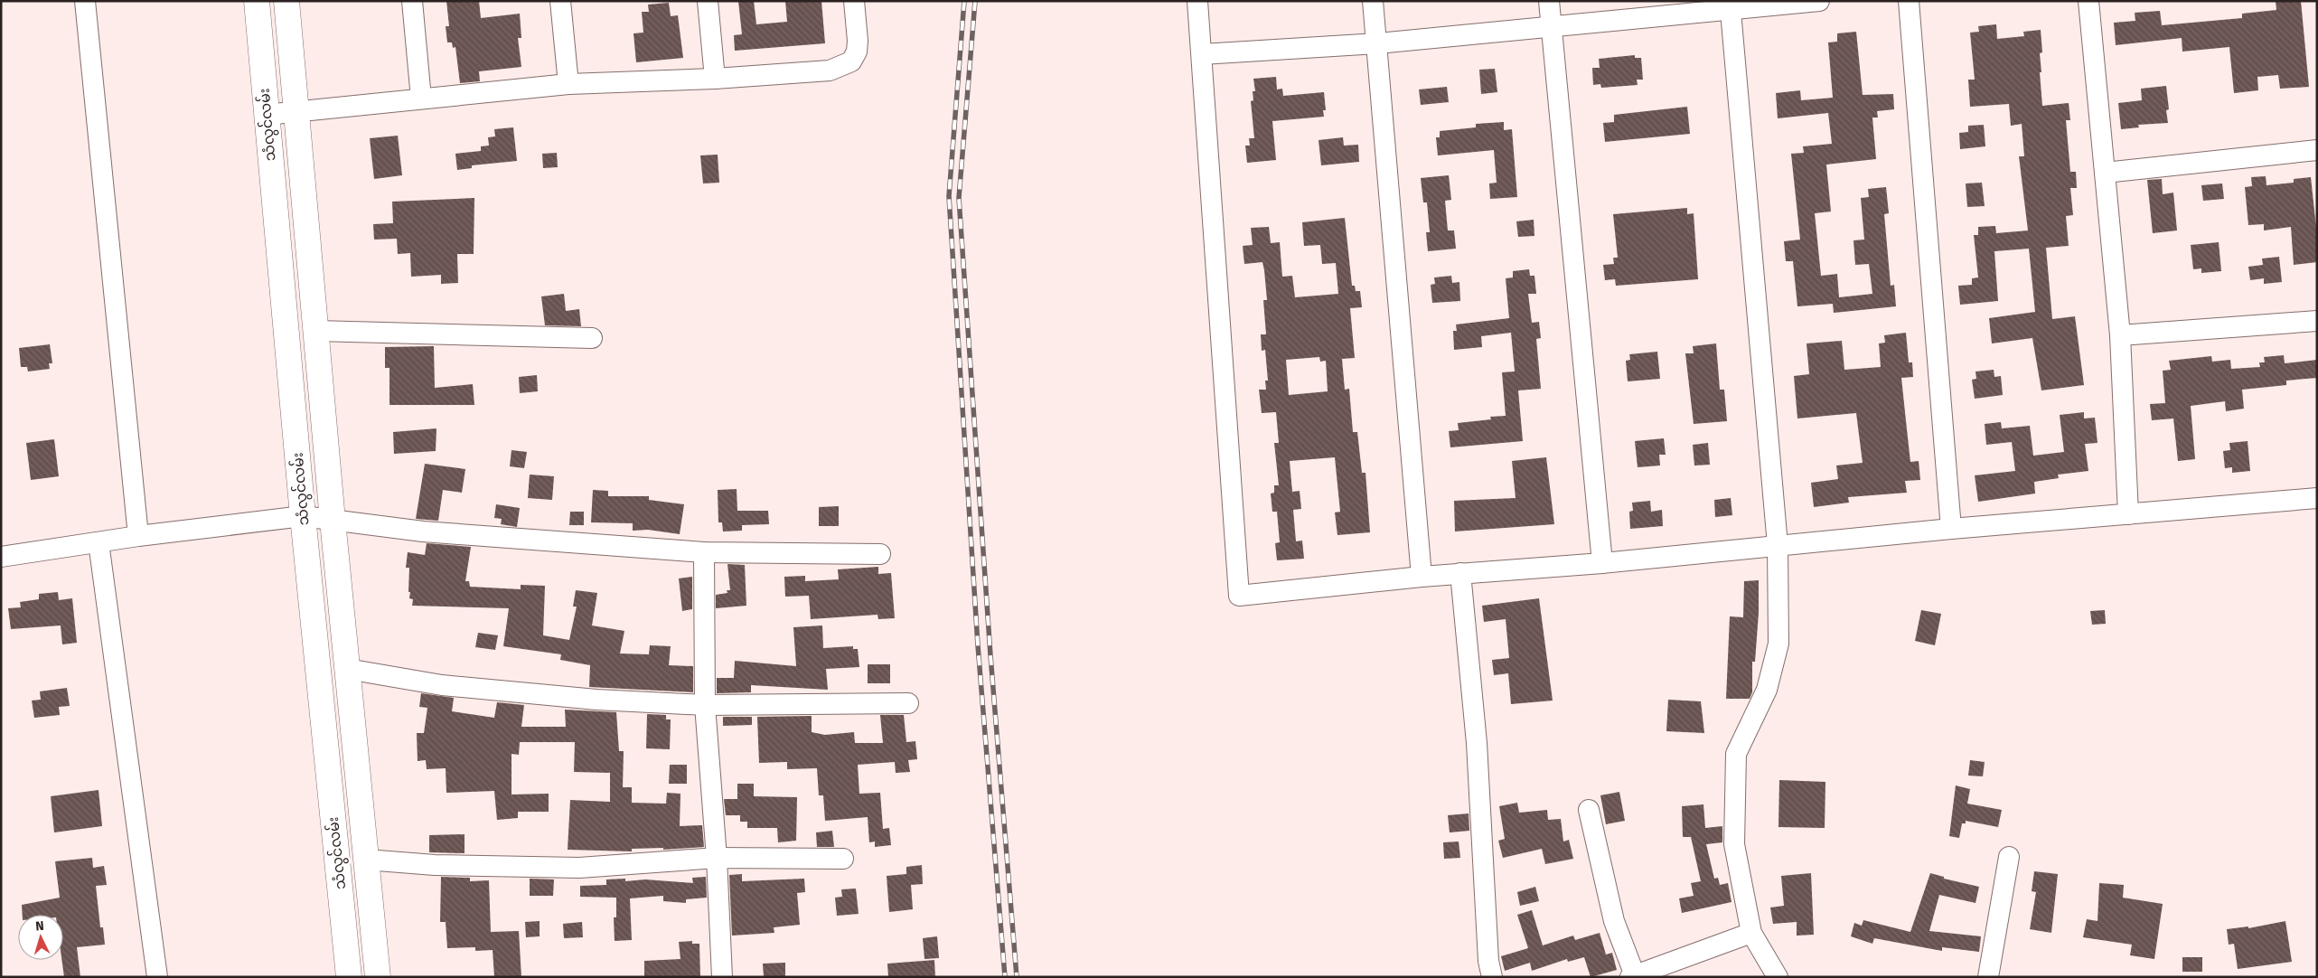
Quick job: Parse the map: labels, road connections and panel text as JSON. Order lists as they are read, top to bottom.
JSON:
{
  "streets": {
    "main road": ["သံလွင်လမ်း"]
  },
  "north": "top"
}
